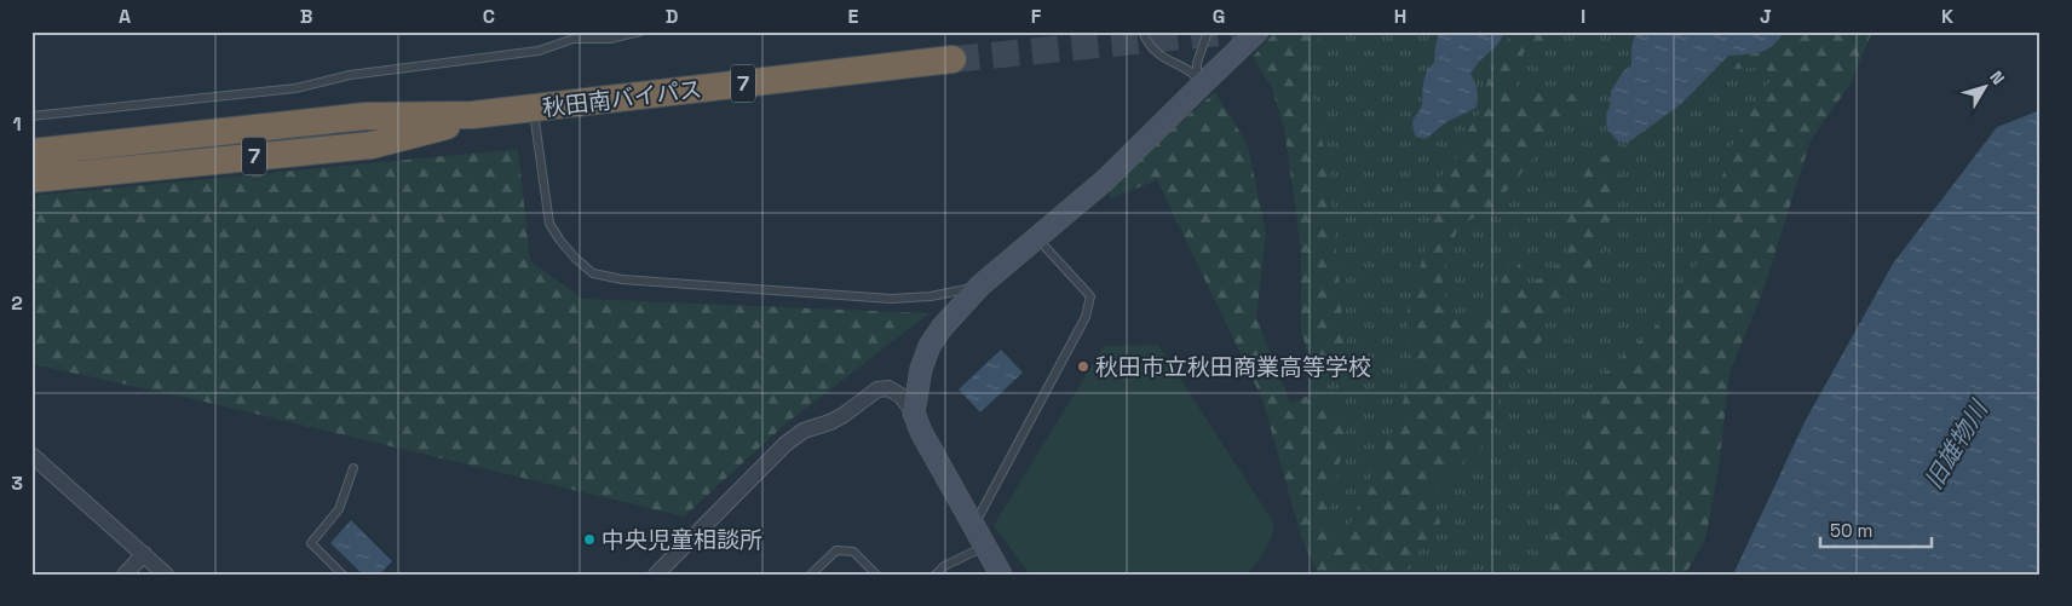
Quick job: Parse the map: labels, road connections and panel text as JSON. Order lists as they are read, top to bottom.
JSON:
{
  "streets": {
    "highway": ["7", "秋田南バイパス"]
  },
  "water": ["旧雄物川"],
  "places": ["秋田市立秋田商業高等学校", "中央児童相談所"],
  "scale_bar": "50 m",
  "north": "top right",
  "grid": {
    "columns": [
      "A",
      "B",
      "C",
      "D",
      "E",
      "F",
      "G",
      "H",
      "I",
      "J",
      "K"
    ],
    "rows": ["1", "2", "3"]
  }
}
